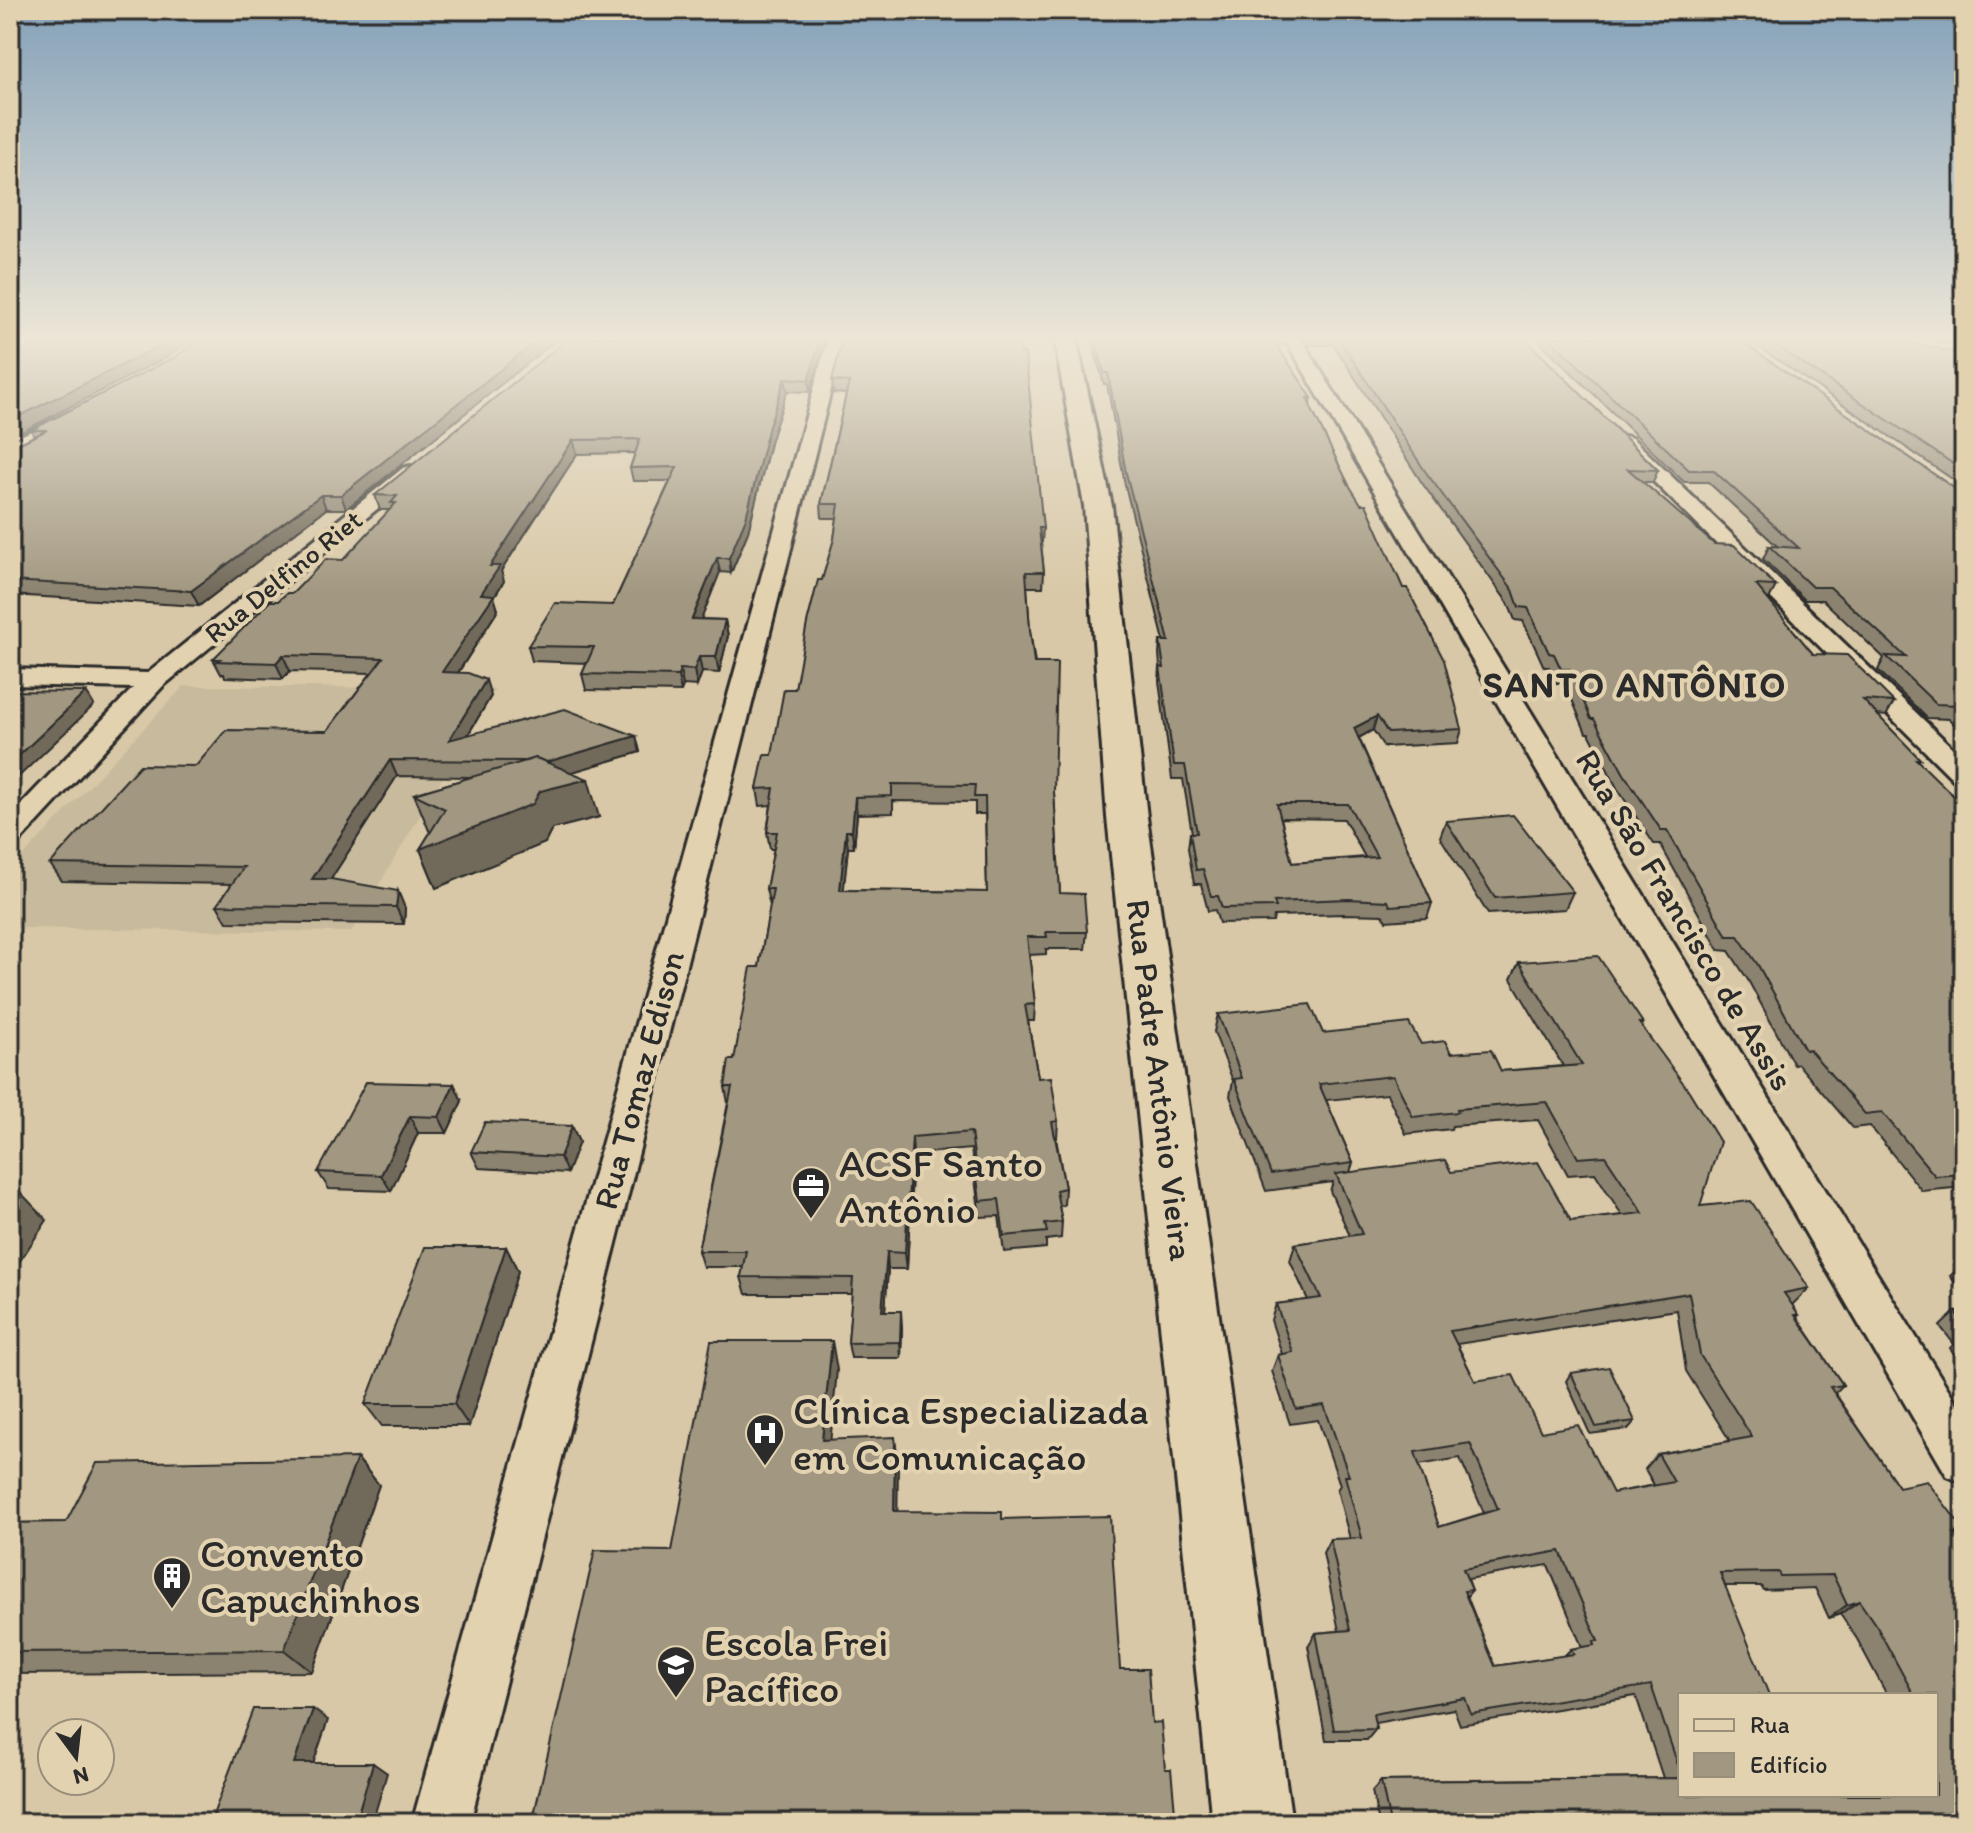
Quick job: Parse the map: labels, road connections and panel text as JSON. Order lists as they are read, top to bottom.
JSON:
{
  "streets": {
    "street": [
      "Rua Delfino Riet",
      "Rua São Francisco de Assis",
      "Rua Tomaz Edison",
      "Rua Padre Antônio Vieira"
    ]
  },
  "districts": ["SANTO ANTÔNIO"],
  "places": {
    "office": ["ACSF Santo Antônio"],
    "hospital": ["Clínica Especializada em Comunicação"],
    "building": ["Convento Capuchinhos"],
    "school or university": ["Escola Frei Pacífico"]
  },
  "legend": ["Rua", "Edifício"],
  "north": "bottom"
}
